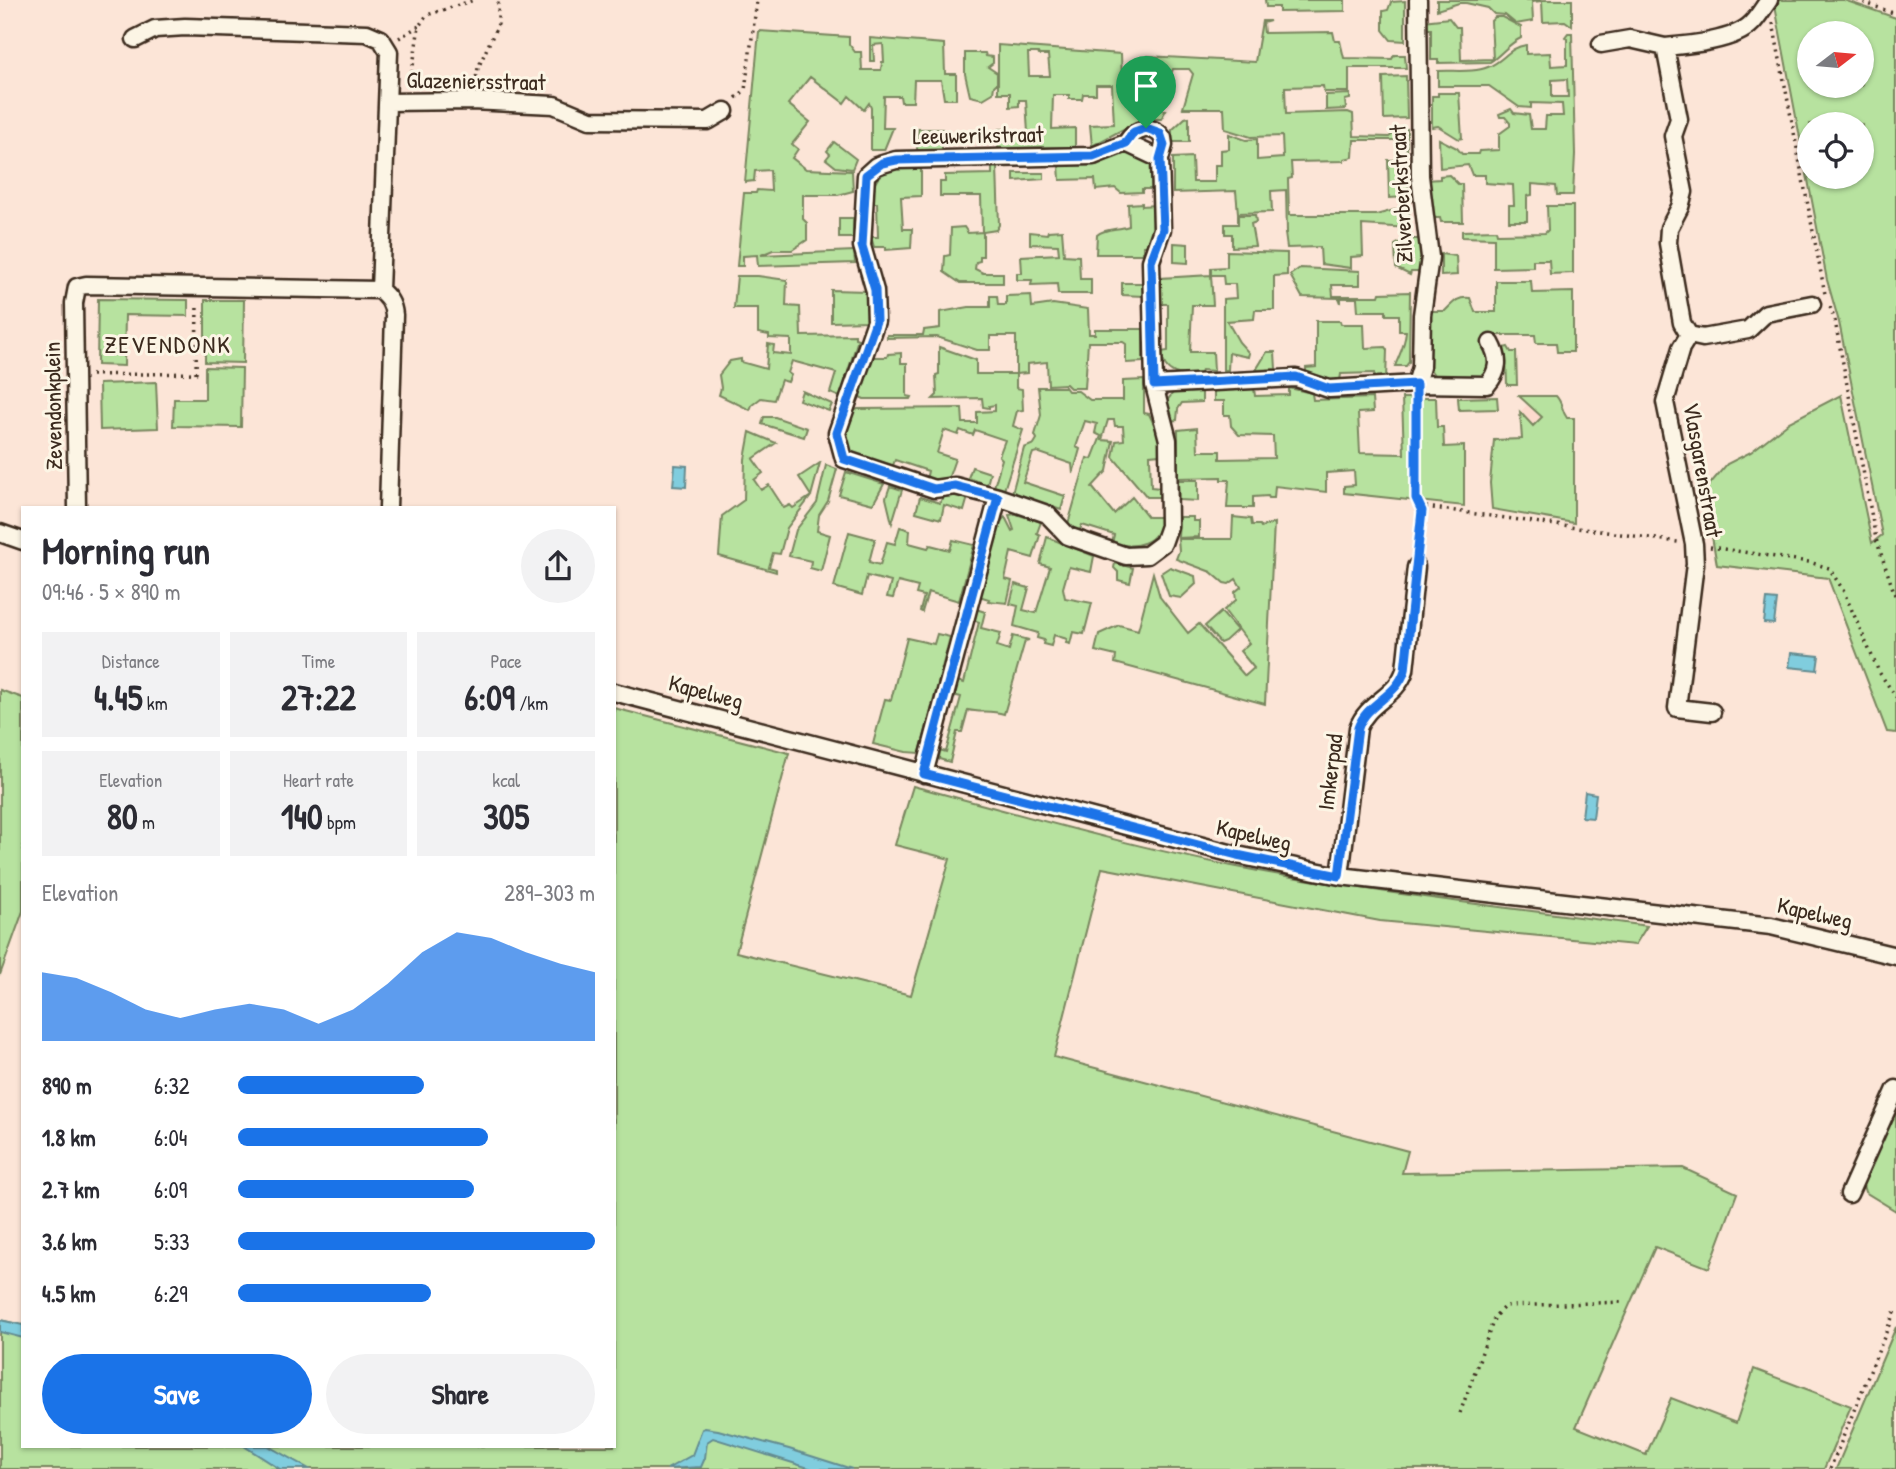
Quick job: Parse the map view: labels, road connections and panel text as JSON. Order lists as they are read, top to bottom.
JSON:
{
  "streets": {
    "street": [
      "Glazeniersstraat",
      "Leeuwerikstraat",
      "Zilverberkstraat",
      "Zevendonkplein",
      "Vlasgarenstraat",
      "Kapelweg",
      "Imkerpad"
    ]
  },
  "crossings": [
    ["Kapelweg", "Imkerpad"]
  ],
  "districts": ["ZEVENDONK"],
  "north": "right",
  "page": {
    "heading": ["Morning run", "09:46 · 5 × 890 m"],
    "stats": [
      ["Distance", "4.45 km"],
      ["Time", "27:22"],
      ["Pace", "6:09 /km"],
      ["Elevation", "80 m"],
      ["Heart rate", "140 bpm"],
      ["kcal", "305"]
    ],
    "chart": ["Elevation", "289–303 m"],
    "list": [
      {
        "name": "890 m",
        "note": "6:32"
      },
      {
        "name": "1.8 km",
        "note": "6:04"
      },
      {
        "name": "2.7 km",
        "note": "6:09"
      },
      {
        "name": "3.6 km",
        "note": "5:33"
      },
      {
        "name": "4.5 km",
        "note": "6:29"
      }
    ],
    "buttons": ["Save", "Share"]
  }
}
